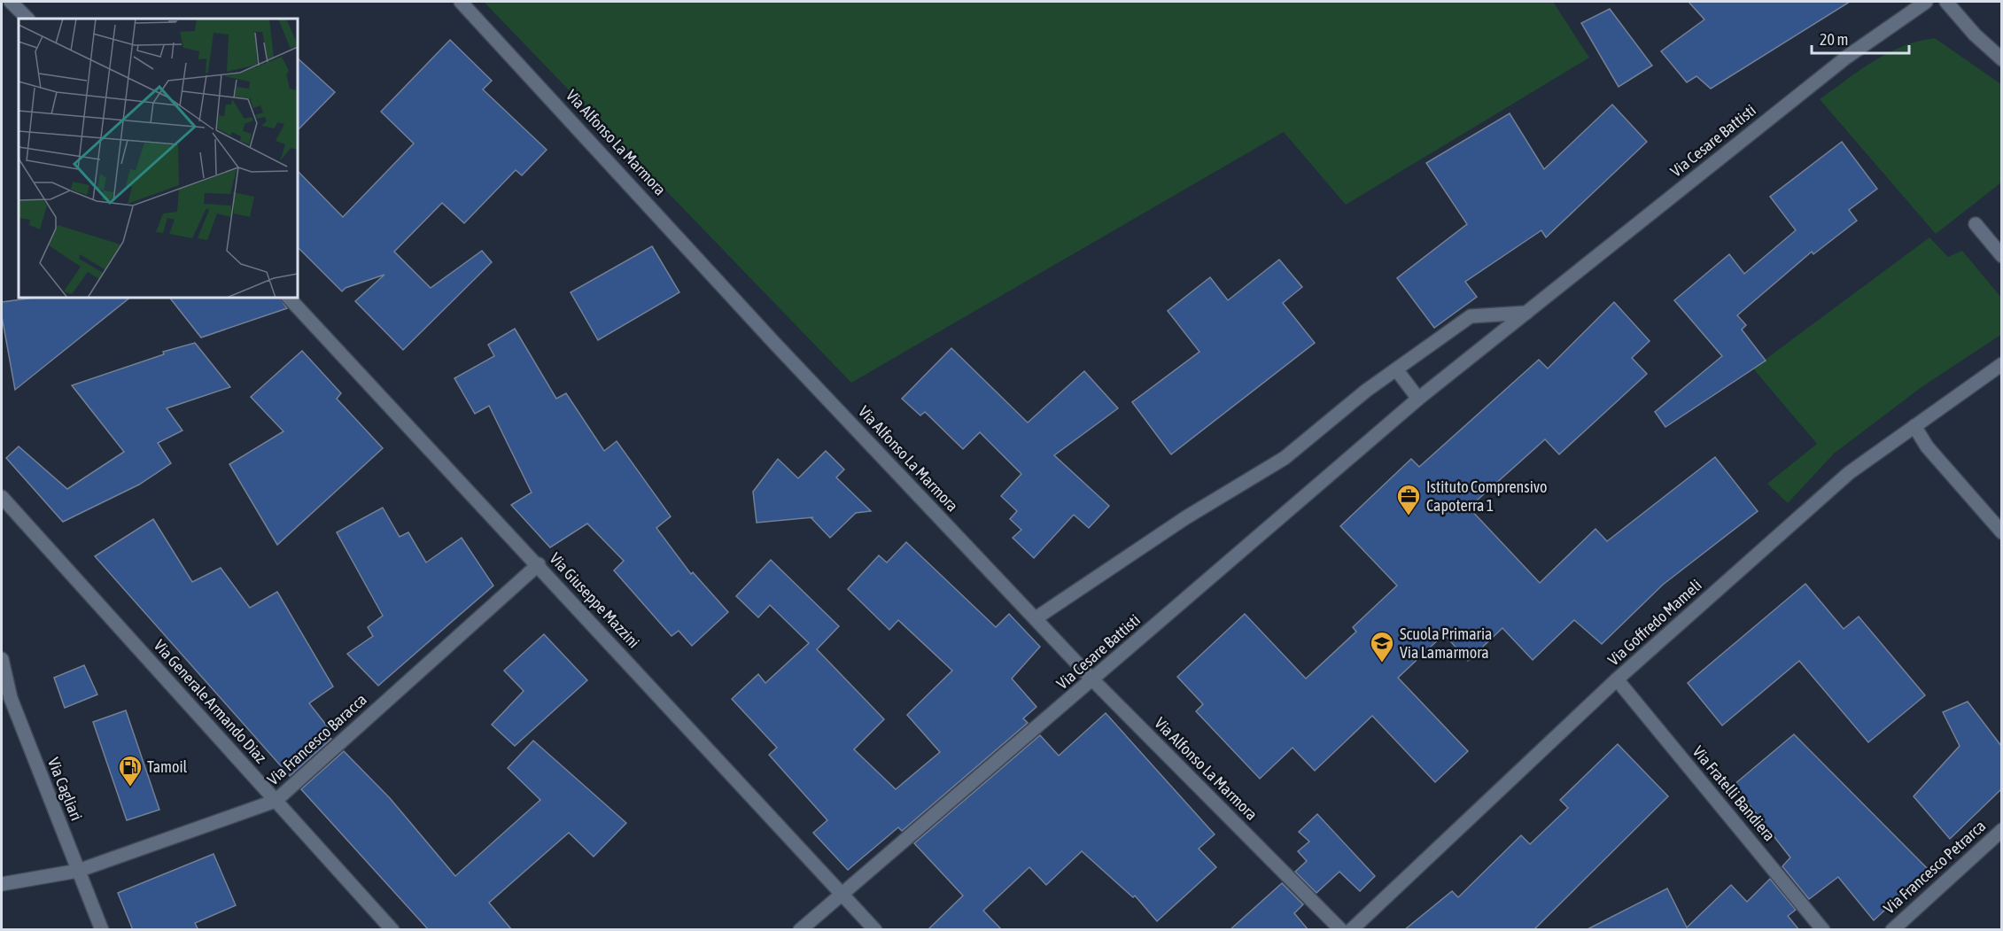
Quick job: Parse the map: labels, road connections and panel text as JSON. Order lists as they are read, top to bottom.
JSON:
{
  "streets": {
    "street": [
      "Via Cesare Battisti",
      "Via Alfonso La Marmora",
      "Via Giuseppe Mazzini",
      "Via Goffredo Mameli",
      "Via Generale Armando Diaz",
      "Via Francesco Baracca",
      "Via Cagliari",
      "Via Fratelli Bandiera",
      "Via Francesco Petrarca"
    ]
  },
  "crossings": [
    ["Via Cesare Battisti", "Via Alfonso La Marmora"],
    ["Via Cesare Battisti", "Via Giuseppe Mazzini"],
    ["Via Giuseppe Mazzini", "Via Francesco Baracca"],
    ["Via Goffredo Mameli", "Via Fratelli Bandiera"],
    ["Via Generale Armando Diaz", "Via Francesco Baracca"],
    ["Via Francesco Baracca", "Via Cagliari"]
  ],
  "places": {
    "office": ["Istituto Comprensivo Capoterra 1"],
    "school or university": ["Scuola Primaria Via Lamarmora"],
    "fuel station": ["Tamoil"]
  },
  "scale_bar": "20 m"
}
